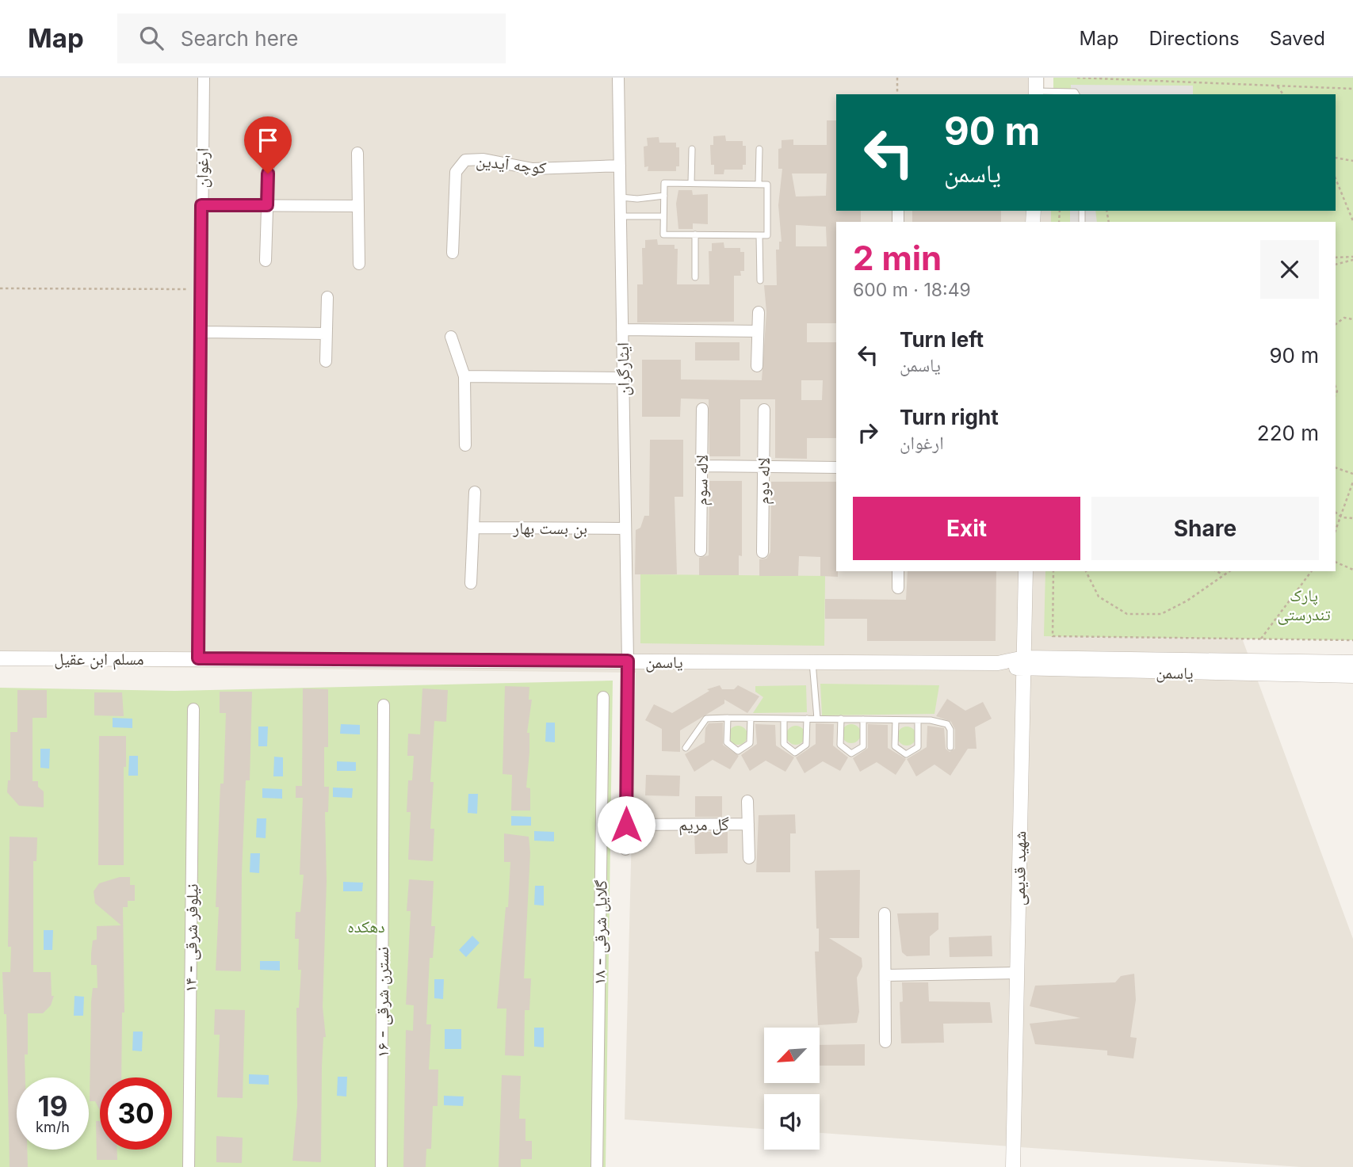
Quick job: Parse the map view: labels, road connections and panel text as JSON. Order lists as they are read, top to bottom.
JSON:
{
  "streets": {
    "street": [
      "کوچه آیدین",
      "ارغوان",
      "ایثارگران",
      "لاله سوم",
      "لاله دوم",
      "بن بست بهار",
      "مسلم ابن عقیل",
      "یاسمن",
      "گل مریم",
      "شهید قدیمی",
      "گلایل شرقی - ۱۸",
      "نیلوفر شرقی - ۱۴",
      "نسترن شرقی - ۱۶"
    ]
  },
  "crossings": [
    ["کوچه آیدین", "ایثارگران"],
    ["ارغوان", "مسلم ابن عقیل"],
    ["ارغوان", "یاسمن"],
    ["ایثارگران", "بن بست بهار"],
    ["ایثارگران", "یاسمن"],
    ["ایثارگران", "گل مریم"],
    ["مسلم ابن عقیل", "یاسمن"],
    ["یاسمن", "شهید قدیمی"]
  ],
  "parks": ["پارک تندرستی", "دهکده"],
  "north": "bottom left",
  "page": {
    "header": "Map",
    "search": "Search here",
    "nav": ["Map", "Directions", "Saved"],
    "turn": ["90 m", "یاسمن"],
    "heading": ["2 min", "600 m · 18:49"],
    "list": [
      {
        "name": "Turn left",
        "note": "یاسمن",
        "value": "90 m"
      },
      {
        "name": "Turn right",
        "note": "ارغوان",
        "value": "220 m"
      }
    ],
    "buttons": ["Exit", "Share"],
    "speed": "19 km/h",
    "limit": "30"
  }
}
